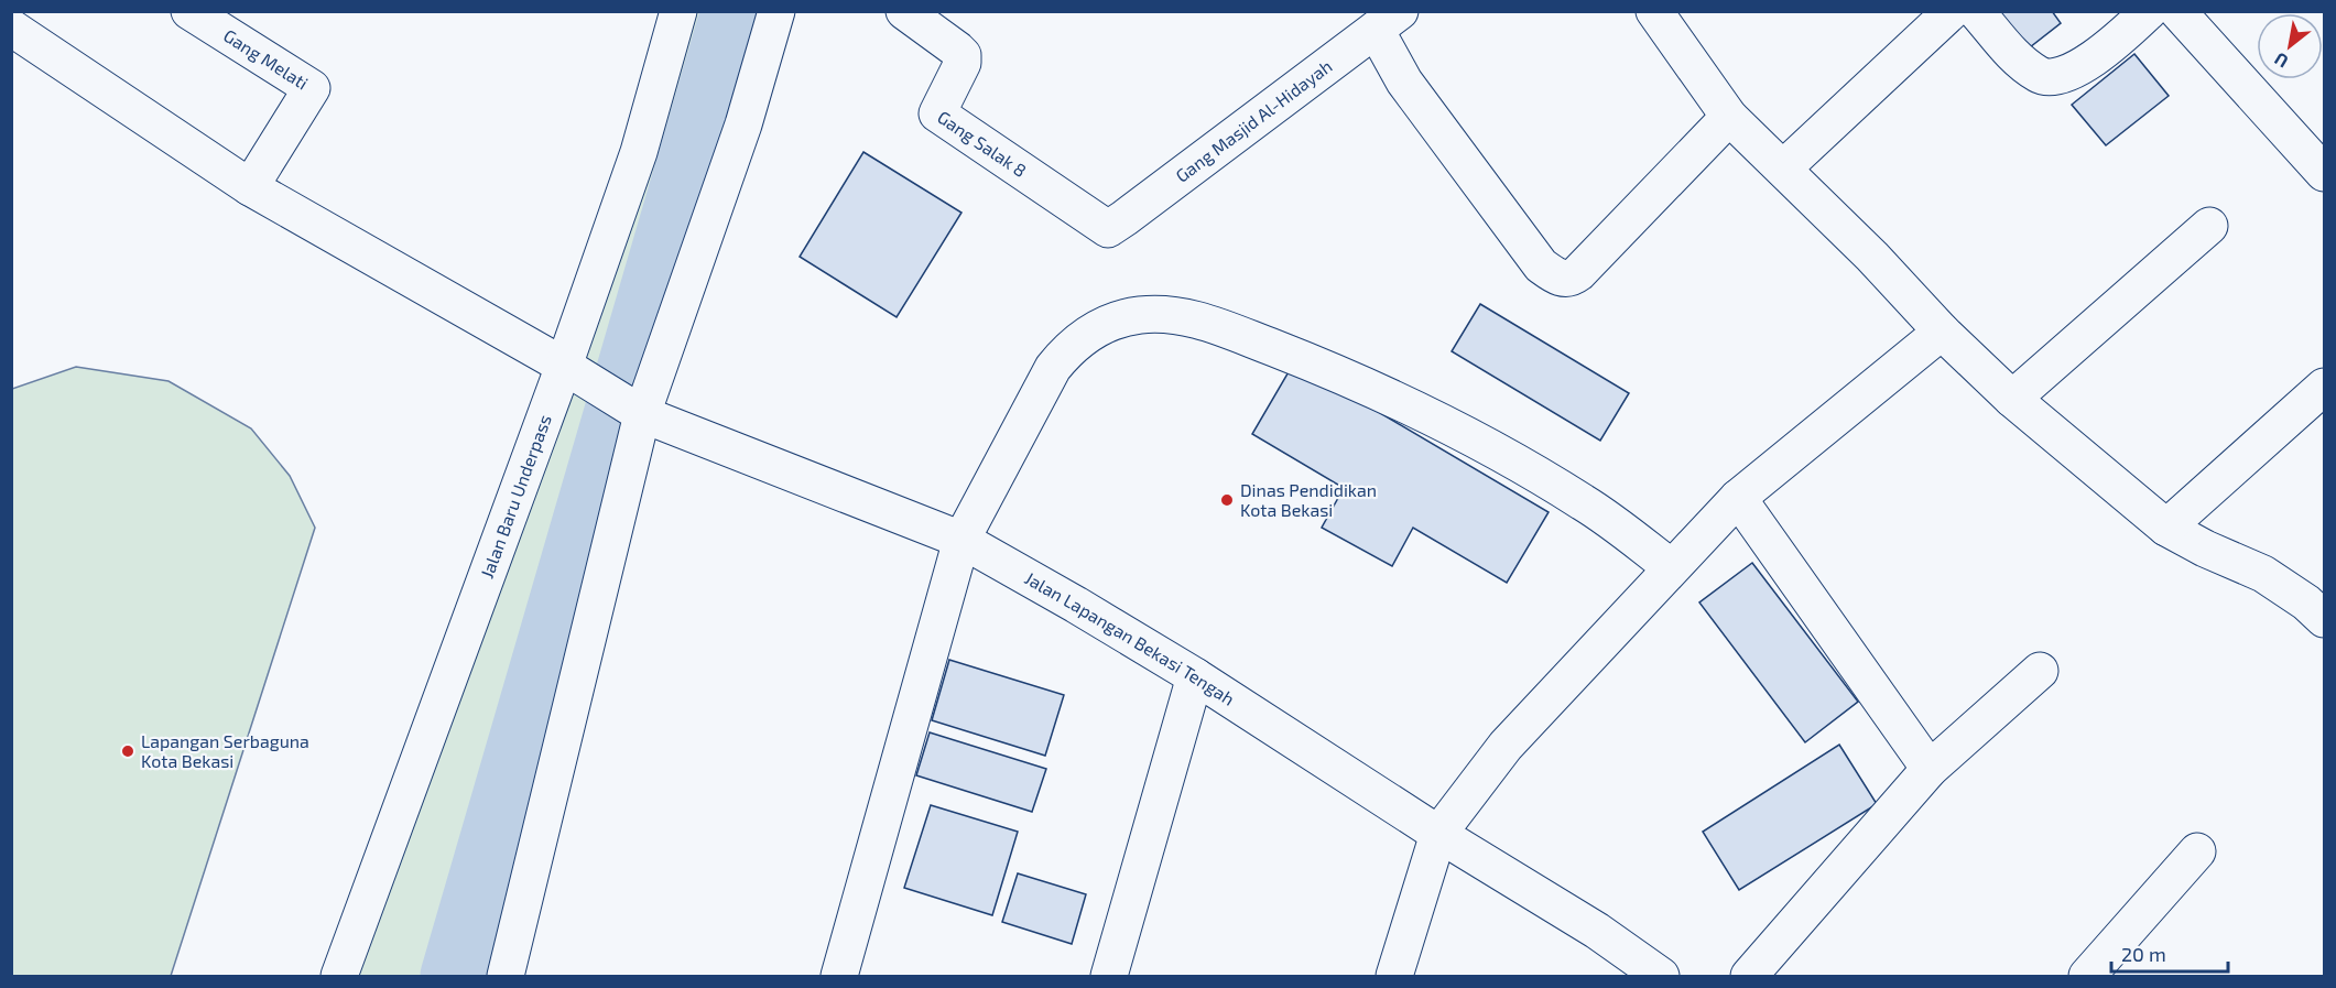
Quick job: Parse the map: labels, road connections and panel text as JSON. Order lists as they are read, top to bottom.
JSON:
{
  "streets": {
    "street": [
      "Gang Melati",
      "Gang Masjid Al-Hidayah",
      "Gang Salak 8",
      "Jalan Baru Underpass",
      "Jalan Lapangan Bekasi Tengah"
    ]
  },
  "crossings": [
    ["Gang Melati", "Jalan Lapangan Bekasi Tengah"],
    ["Gang Masjid Al-Hidayah", "Gang Salak 8"],
    ["Jalan Baru Underpass", "Jalan Lapangan Bekasi Tengah"]
  ],
  "places": ["Dinas Pendidikan Kota Bekasi", "Lapangan Serbaguna Kota Bekasi"],
  "scale_bar": "20 m",
  "north": "bottom left"
}
